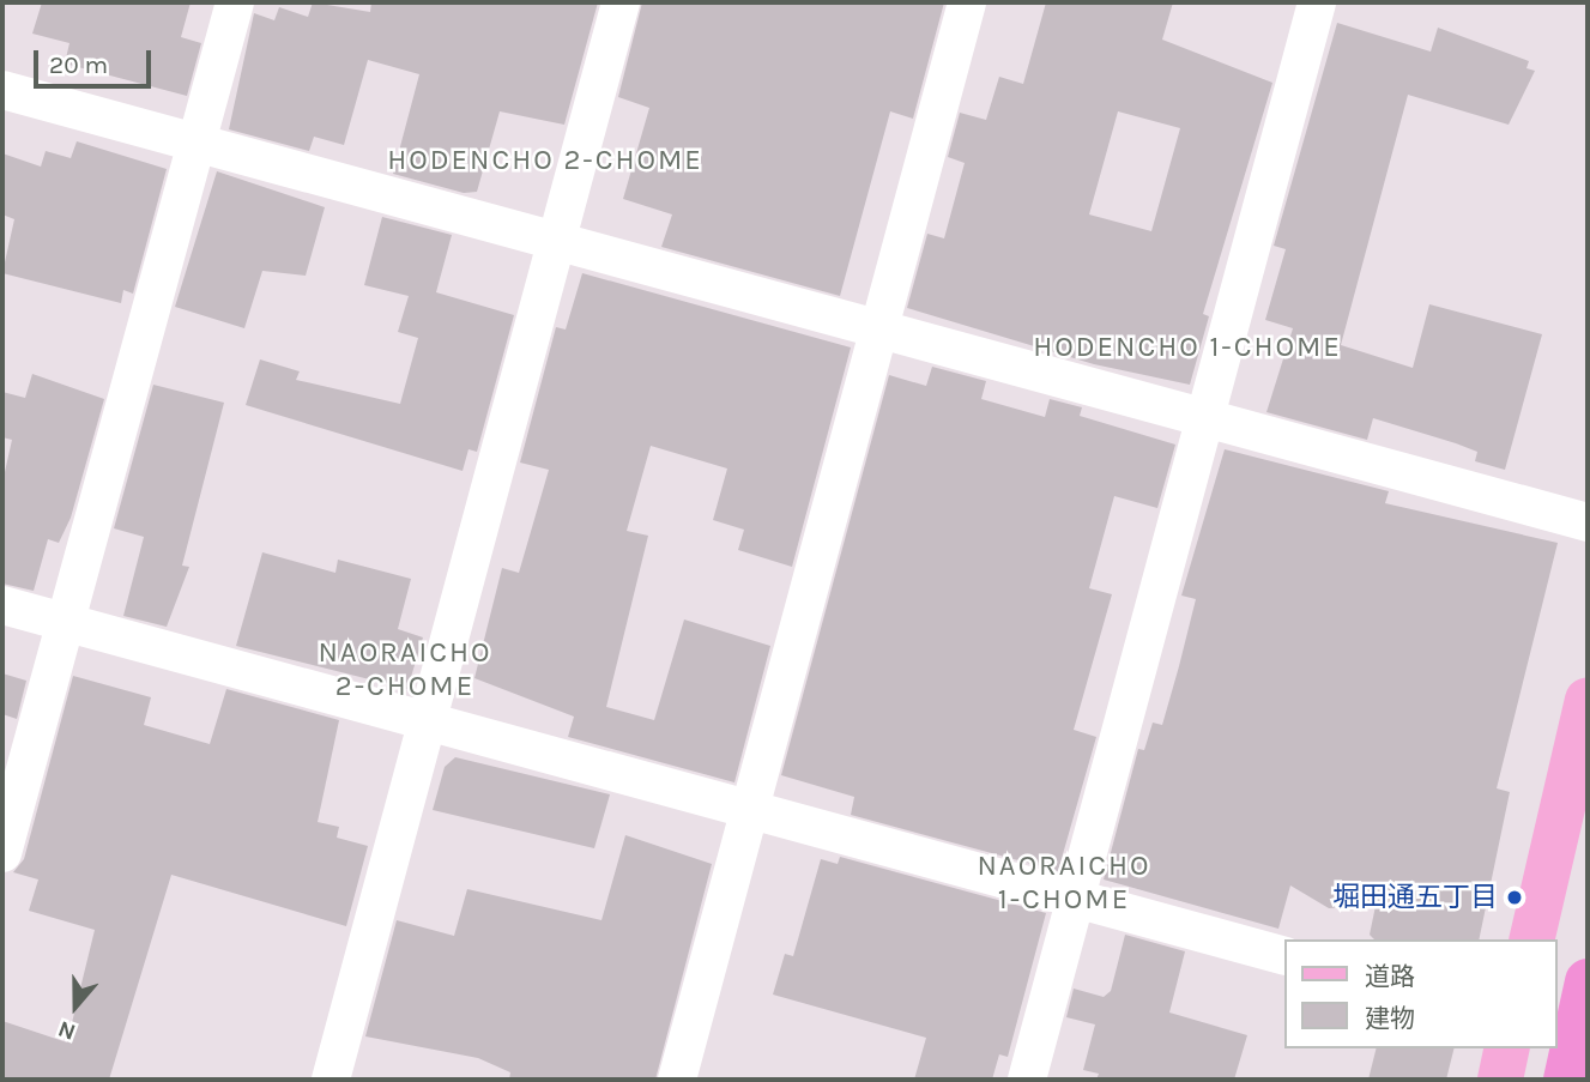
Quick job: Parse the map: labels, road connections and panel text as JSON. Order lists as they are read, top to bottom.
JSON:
{
  "districts": [
    "HODENCHO 2-CHOME",
    "HODENCHO 1-CHOME",
    "NAORAICHO 2-CHOME",
    "NAORAICHO 1-CHOME"
  ],
  "places": ["堀田通五丁目"],
  "legend": ["道路", "建物"],
  "scale_bar": "20 m",
  "north": "bottom"
}
